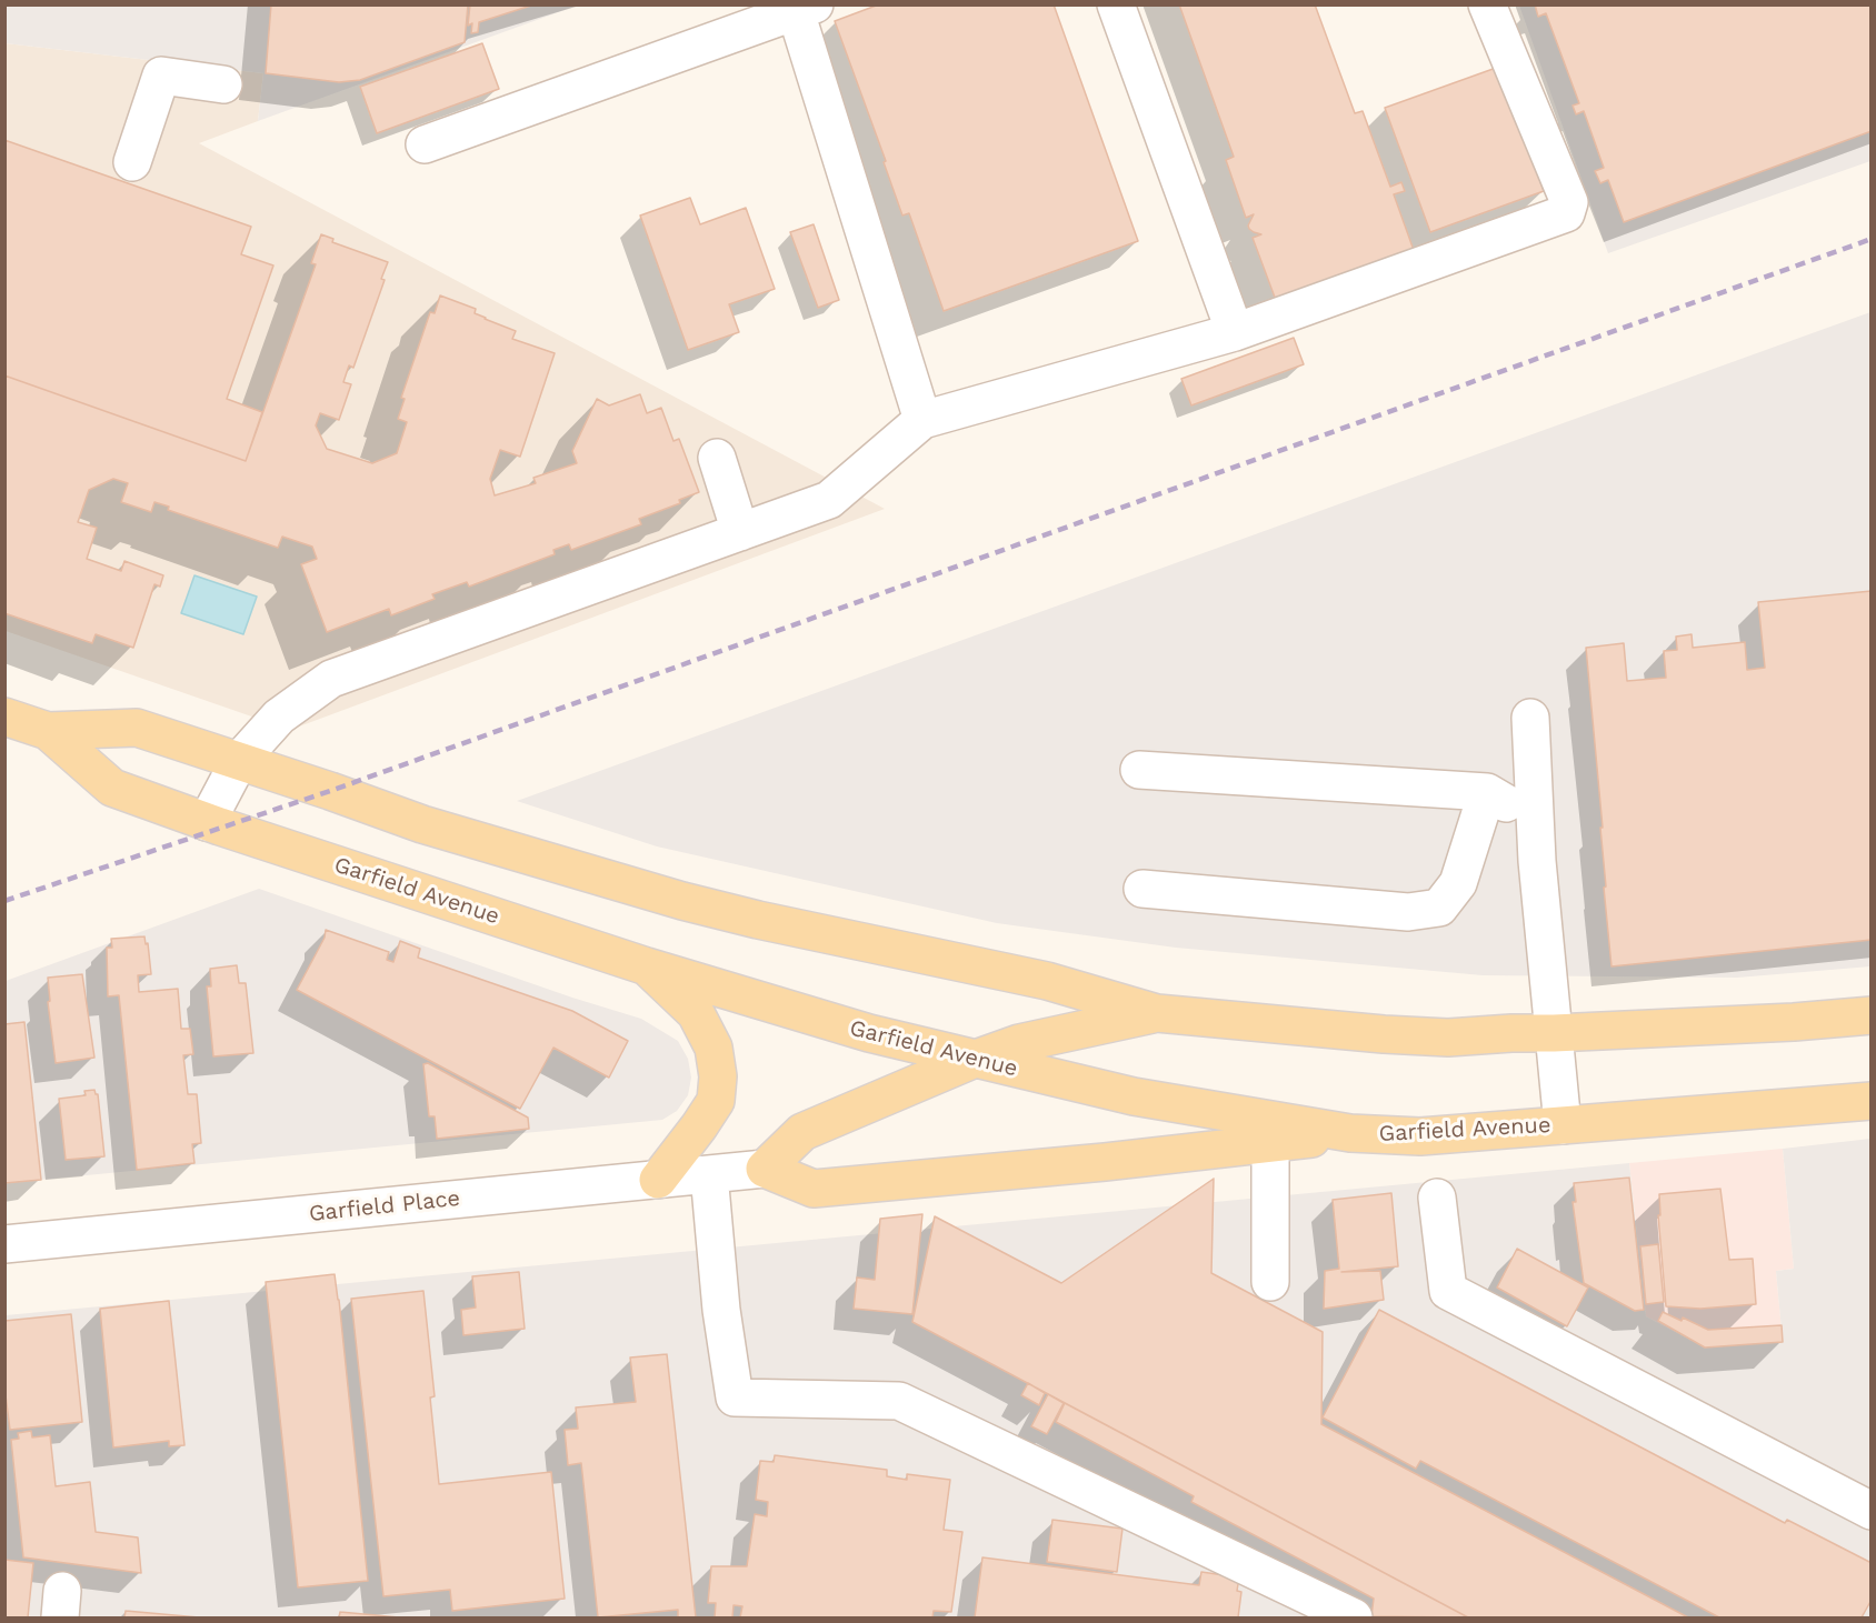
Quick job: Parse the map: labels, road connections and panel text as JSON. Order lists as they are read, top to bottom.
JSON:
{
  "streets": {
    "main road": ["Garfield Avenue"],
    "street": ["Garfield Place"]
  }
}
